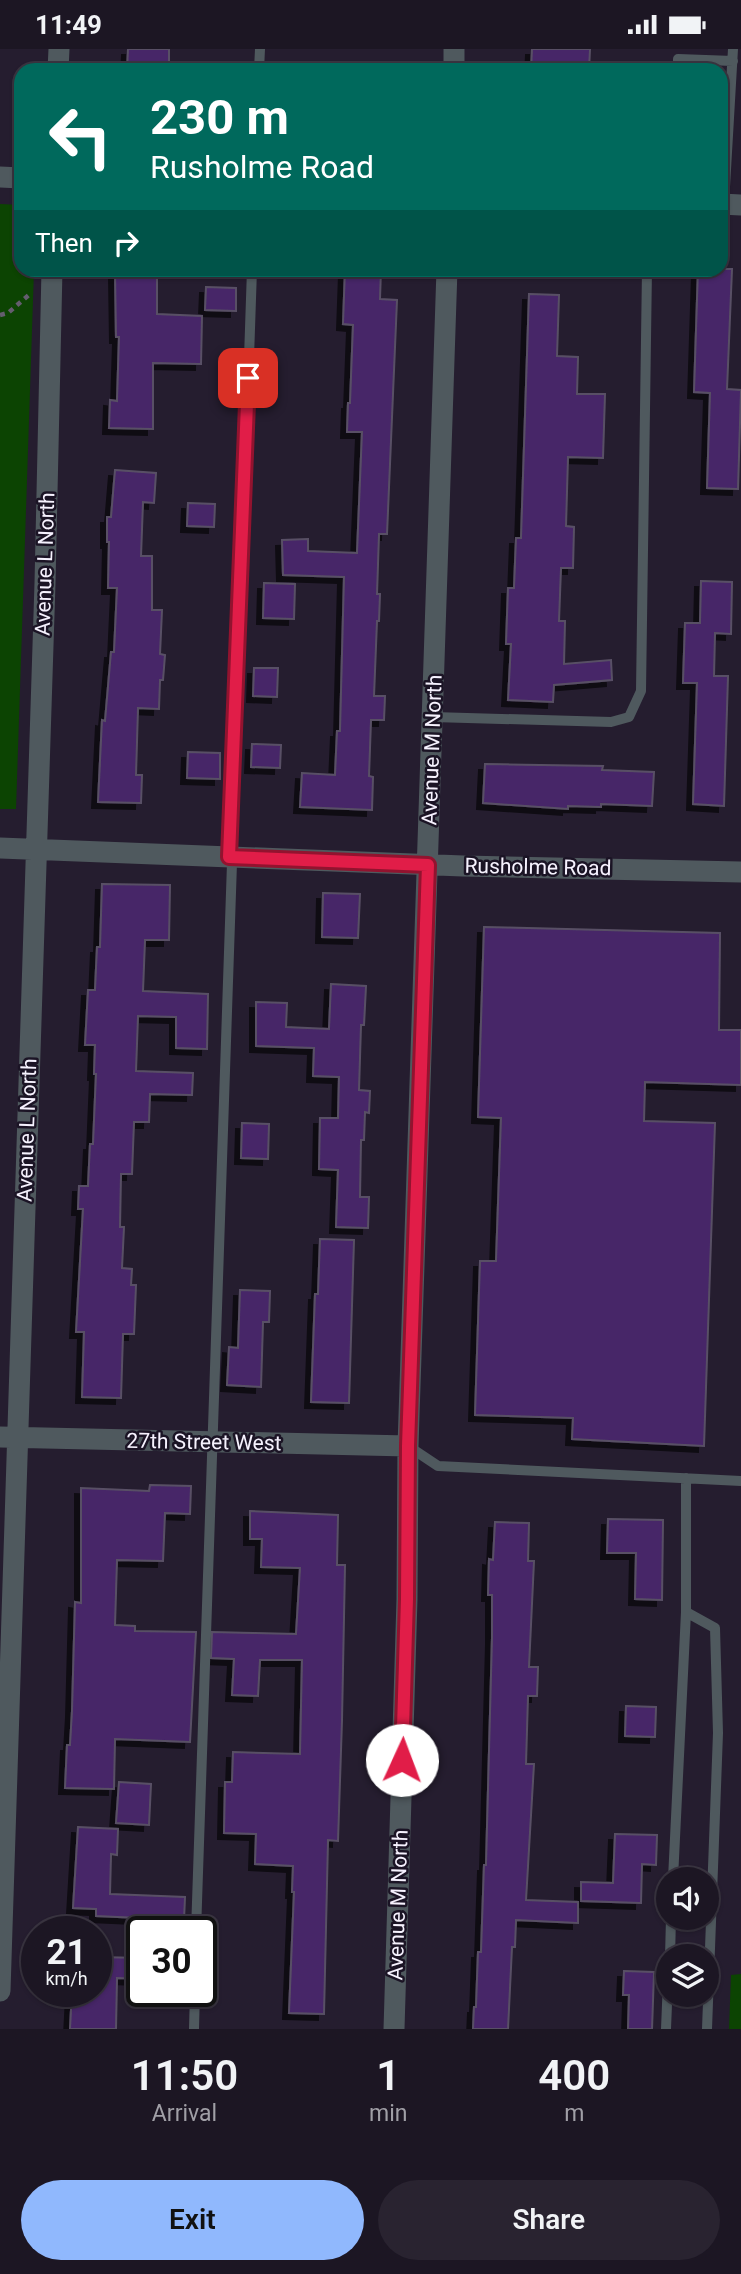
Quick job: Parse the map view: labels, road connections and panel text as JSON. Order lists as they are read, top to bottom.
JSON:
{
  "streets": {
    "street": [
      "Avenue L North",
      "Avenue M North",
      "Rusholme Road",
      "27th Street West"
    ]
  },
  "crossings": [
    ["Avenue L North", "Rusholme Road"],
    ["Avenue L North", "27th Street West"],
    ["Avenue M North", "Rusholme Road"],
    ["Avenue M North", "27th Street West"]
  ],
  "page": {
    "status": "11:49",
    "turn": ["230 m", "Rusholme Road"],
    "then": "Then",
    "speed": "21 km/h",
    "limit": "30",
    "eta": [
      "11:50",
      "Arrival",
      "1",
      "min",
      "400",
      "m"
    ],
    "buttons": ["Exit", "Share"]
  }
}
